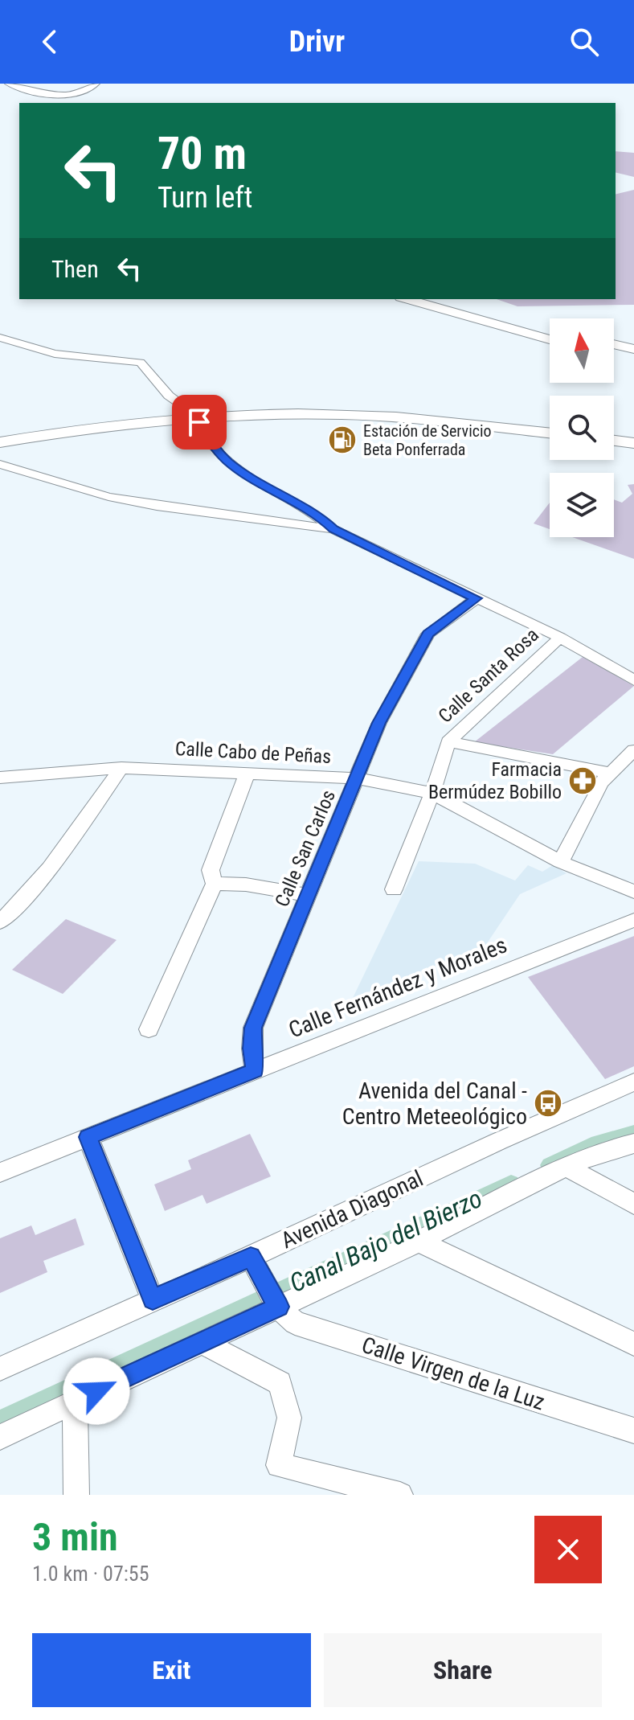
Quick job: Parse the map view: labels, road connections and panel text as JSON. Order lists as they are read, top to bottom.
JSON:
{
  "streets": {
    "street": [
      "Calle Santa Rosa",
      "Calle Cabo de Peñas",
      "Calle San Carlos",
      "Calle Fernández y Morales",
      "Avenida Diagonal",
      "Calle Virgen de la Luz"
    ]
  },
  "crossings": [
    ["Calle Santa Rosa", "Calle Cabo de Peñas"],
    ["Calle Cabo de Peñas", "Calle San Carlos"],
    ["Calle San Carlos", "Calle Fernández y Morales"]
  ],
  "water": ["Canal Bajo del Bierzo"],
  "places": {
    "fuel station": ["Estación de Servicio Beta Ponferrada"],
    "pharmacy": ["Farmacia Bermúdez Bobillo"],
    "bus stop": ["Avenida del Canal - Centro Meteeológico"]
  },
  "north": "top",
  "page": {
    "header": "Drivr",
    "turn": ["70 m", "Turn left"],
    "then": "Then",
    "heading": ["3 min", "1.0 km · 07:55"],
    "buttons": ["Exit", "Share"]
  }
}
